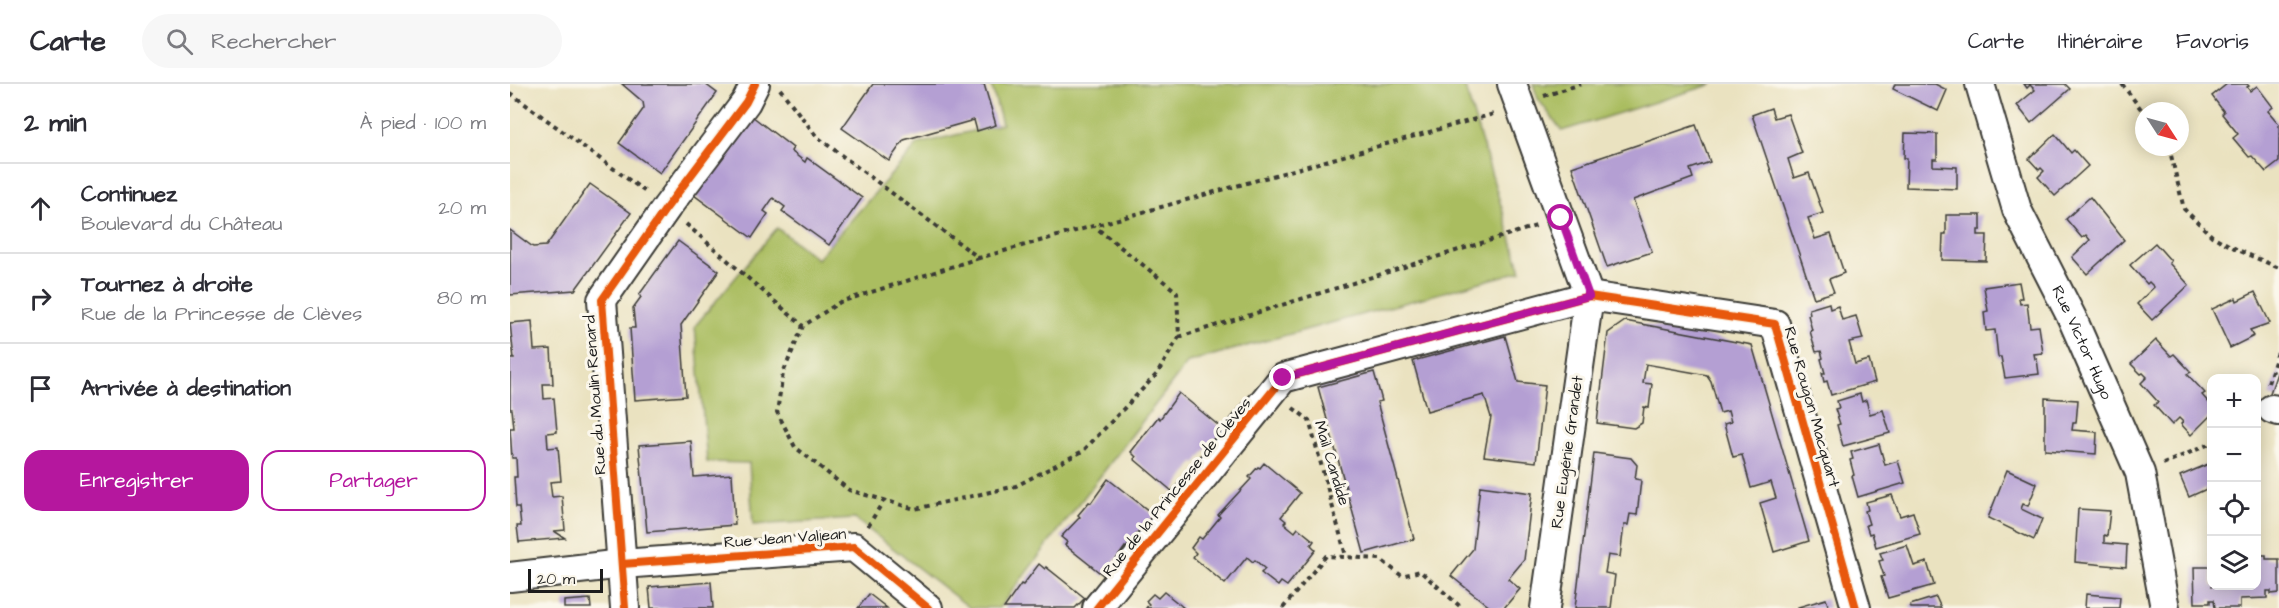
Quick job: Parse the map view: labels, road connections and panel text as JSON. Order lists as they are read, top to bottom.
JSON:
{
  "streets": {
    "street": [
      "Rue Victor Hugo",
      "Rue du Moulin Renard",
      "Rue Rougon Macquart",
      "Rue Eugénie Grandet",
      "Rue de la Princesse de Clèves",
      "Rue Jean Valjean"
    ],
    "path": ["Mail Candide"]
  },
  "crossings": [
    ["Rue du Moulin Renard", "Rue Jean Valjean"],
    ["Rue Rougon Macquart", "Rue Eugénie Grandet"],
    ["Rue Rougon Macquart", "Rue de la Princesse de Clèves"],
    ["Rue Eugénie Grandet", "Rue de la Princesse de Clèves"],
    ["Mail Candide", "Rue de la Princesse de Clèves"]
  ],
  "scale_bar": "20 m",
  "north": "bottom right",
  "page": {
    "header": "Carte",
    "search": "Rechercher",
    "nav": ["Carte", "Itinéraire", "Favoris"],
    "heading": ["2 min", "À pied · 100 m"],
    "list": [
      ["Continuez", "Boulevard du Château", "20 m"],
      ["Tournez à droite", "Rue de la Princesse de Clèves", "80 m"],
      "Arrivée à destination"
    ],
    "map_buttons": ["+", "−"],
    "buttons": ["Enregistrer", "Partager"],
    "scale": "20 m"
  }
}
